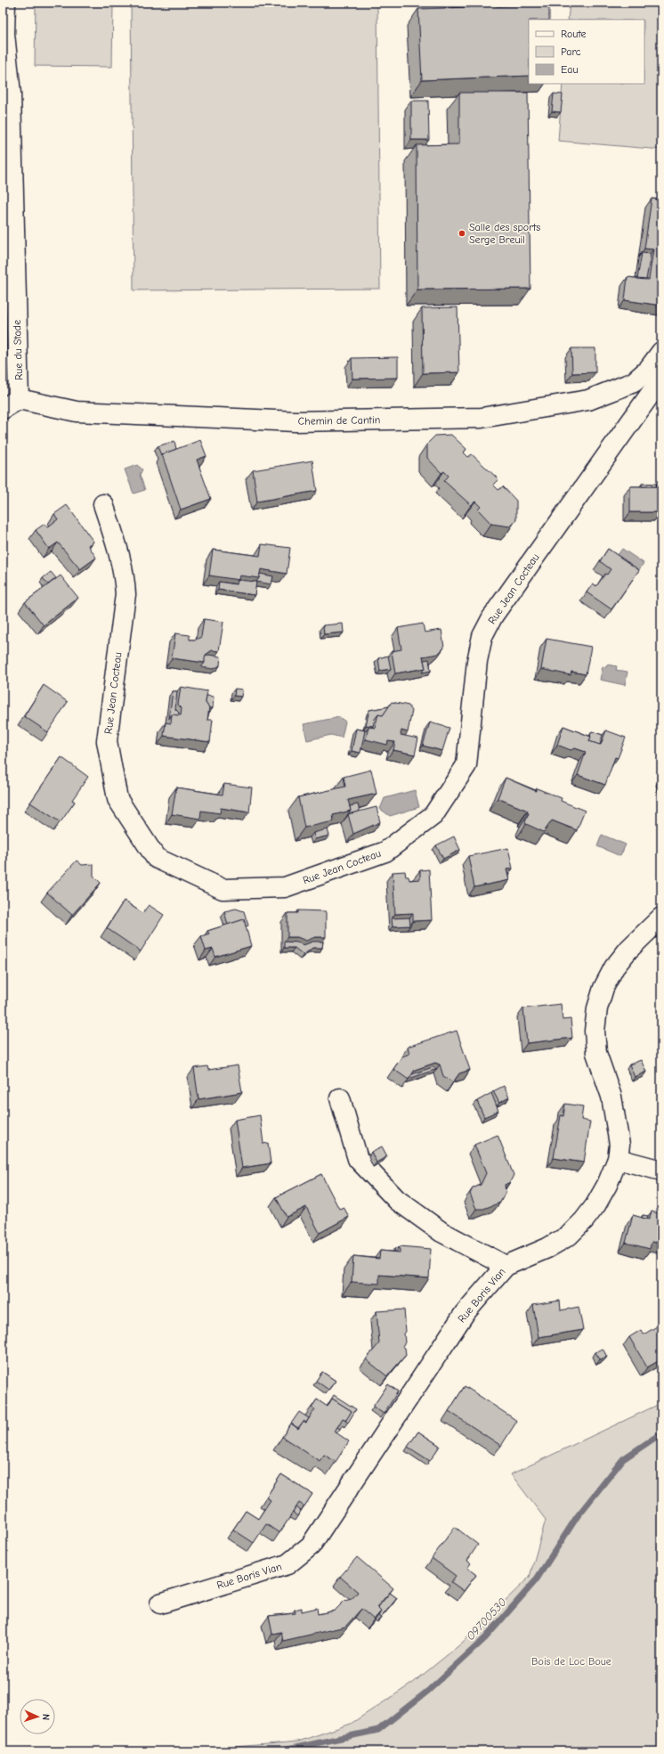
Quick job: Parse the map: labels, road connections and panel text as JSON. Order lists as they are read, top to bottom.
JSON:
{
  "streets": {
    "street": [
      "Rue du Stade",
      "Chemin de Cantin",
      "Rue Jean Cocteau",
      "Rue Boris Vian"
    ]
  },
  "crossings": [
    ["Rue du Stade", "Chemin de Cantin"]
  ],
  "water": ["O9700530"],
  "parks": ["Bois de Loc Boue"],
  "places": ["Salle des sports Serge Breuil"],
  "legend": ["Route", "Parc", "Eau"],
  "north": "right"
}
